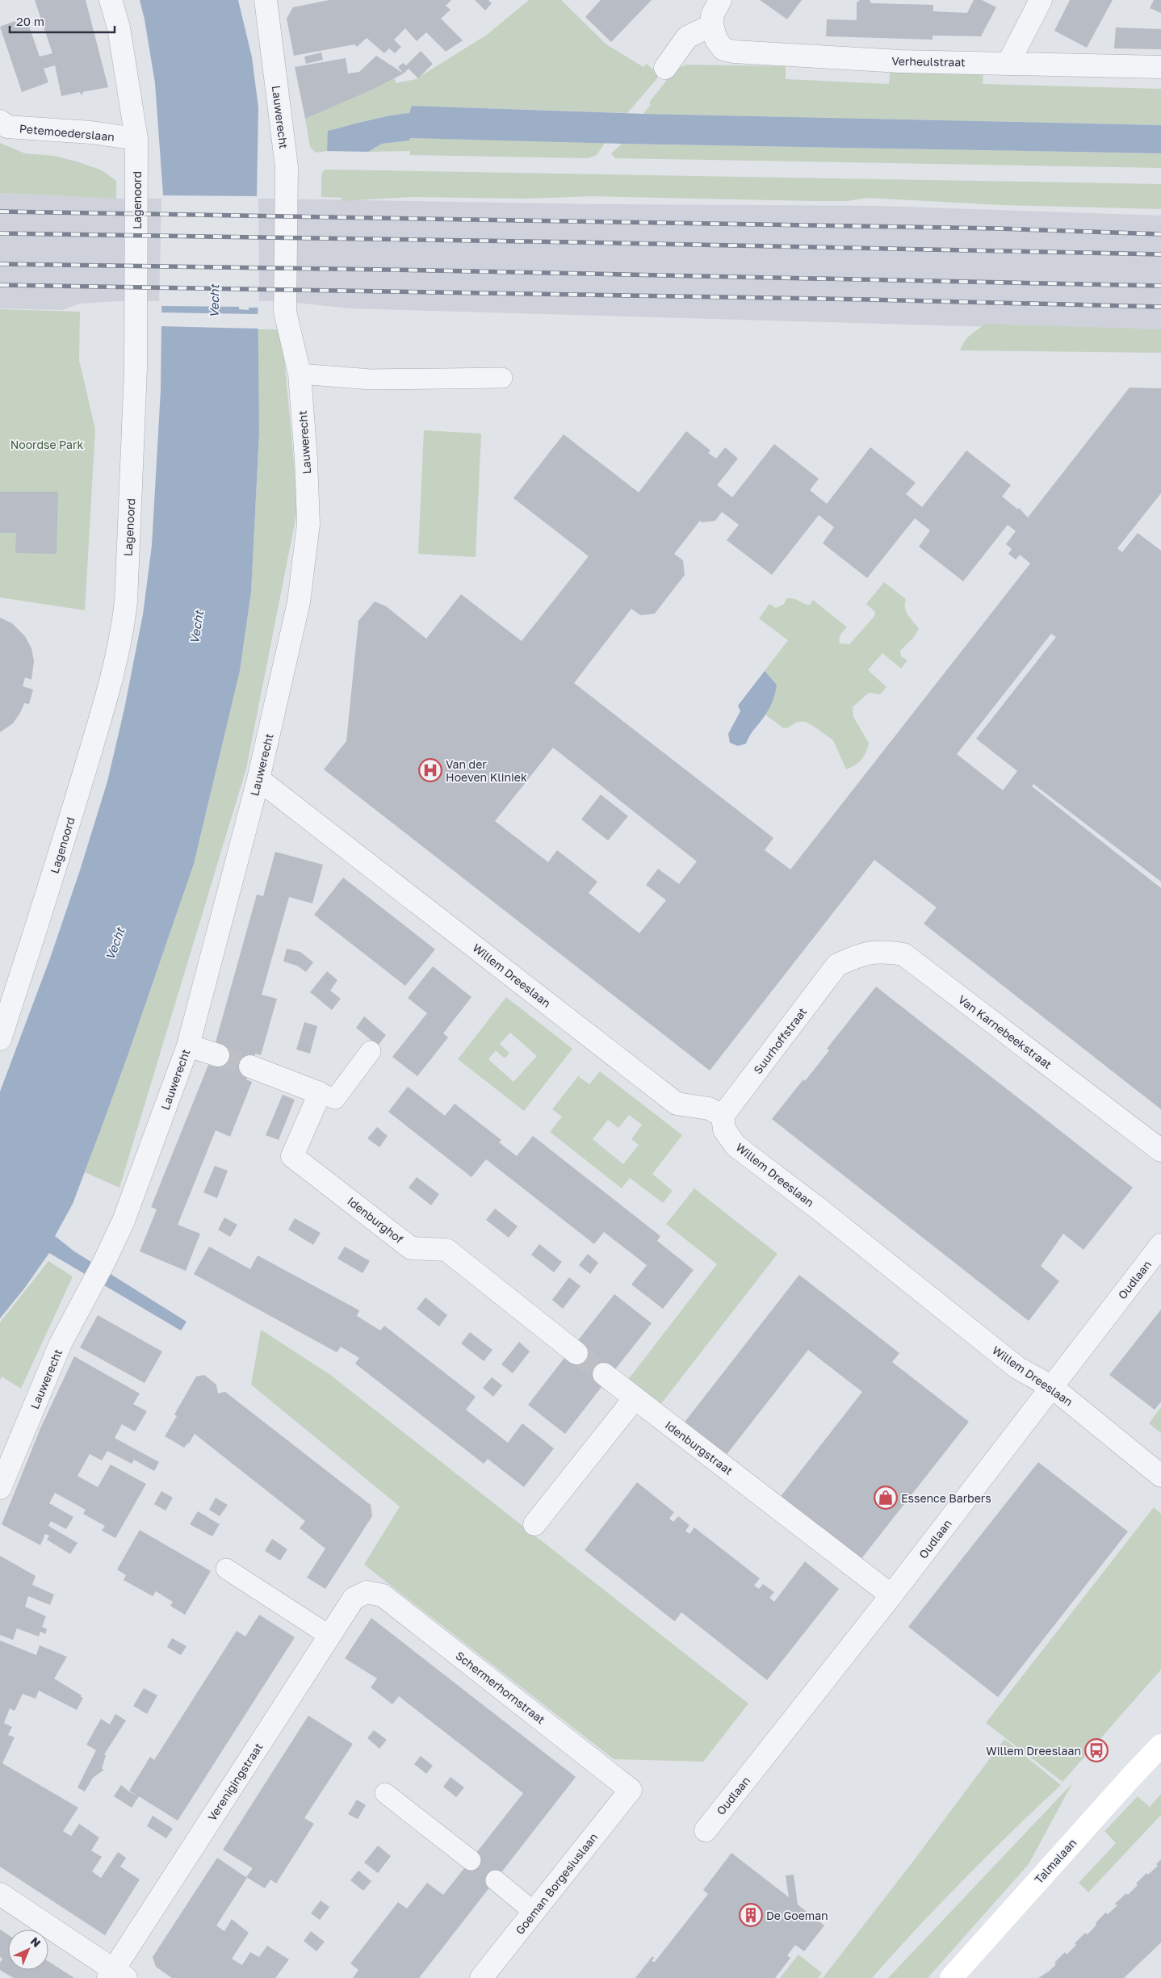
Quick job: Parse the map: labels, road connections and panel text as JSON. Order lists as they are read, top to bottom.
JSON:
{
  "streets": {
    "main road": ["Talmalaan"],
    "street": [
      "Verheulstraat",
      "Lauwerecht",
      "Petemoederslaan",
      "Lagenoord",
      "Willem Dreeslaan",
      "Van Karnebeekstraat",
      "Suurhoffstraat",
      "Idenburghof",
      "Oudlaan",
      "Idenburgstraat",
      "Schermerhornstraat",
      "Verenigingstraat",
      "Goeman Borgesiuslaan"
    ]
  },
  "crossings": [
    ["Lauwerecht", "Willem Dreeslaan"],
    ["Petemoederslaan", "Lagenoord"],
    ["Willem Dreeslaan", "Suurhoffstraat"],
    ["Willem Dreeslaan", "Oudlaan"],
    ["Van Karnebeekstraat", "Suurhoffstraat"],
    ["Oudlaan", "Idenburgstraat"],
    ["Schermerhornstraat", "Verenigingstraat"],
    ["Schermerhornstraat", "Goeman Borgesiuslaan"]
  ],
  "water": ["Vecht"],
  "parks": ["Noordse Park"],
  "places": {
    "hospital": ["Van der Hoeven Kliniek"],
    "shop": ["Essence Barbers"],
    "bus stop": ["Willem Dreeslaan"],
    "building": ["De Goeman"]
  },
  "scale_bar": "20 m",
  "north": "top right"
}
